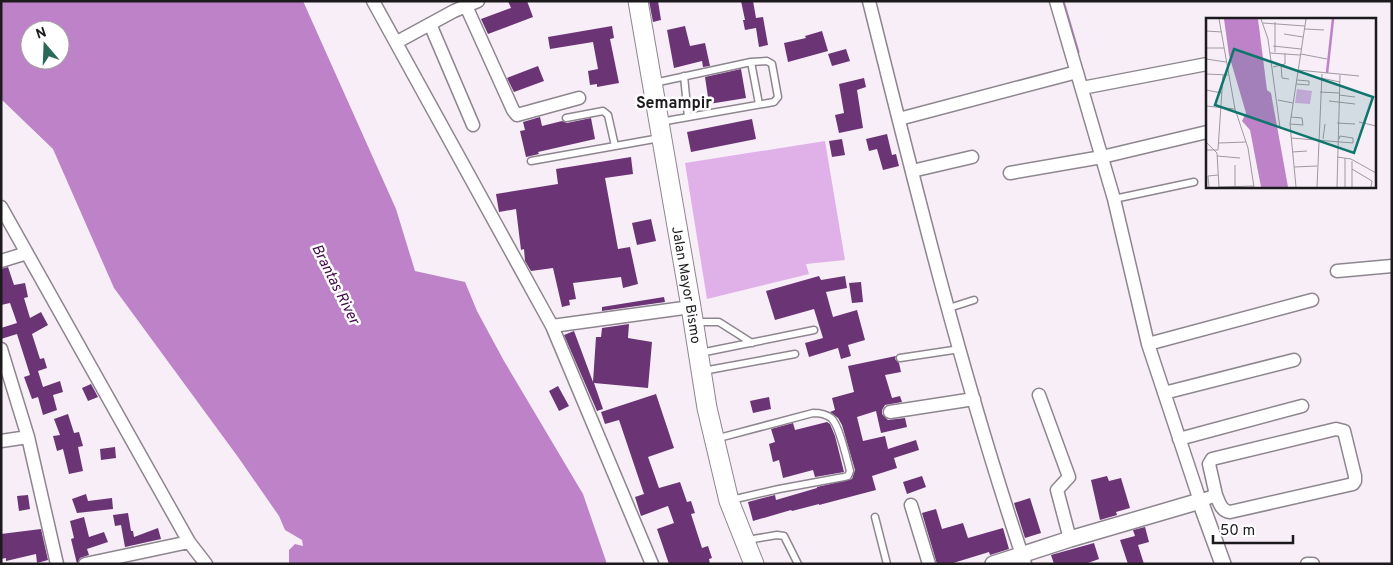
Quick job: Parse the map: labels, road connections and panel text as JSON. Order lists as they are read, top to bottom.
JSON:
{
  "streets": {
    "main road": ["Jalan Mayor Bismo"]
  },
  "districts": ["Semampir"],
  "water": ["Brantas River"],
  "scale_bar": "50 m",
  "north": "top"
}
